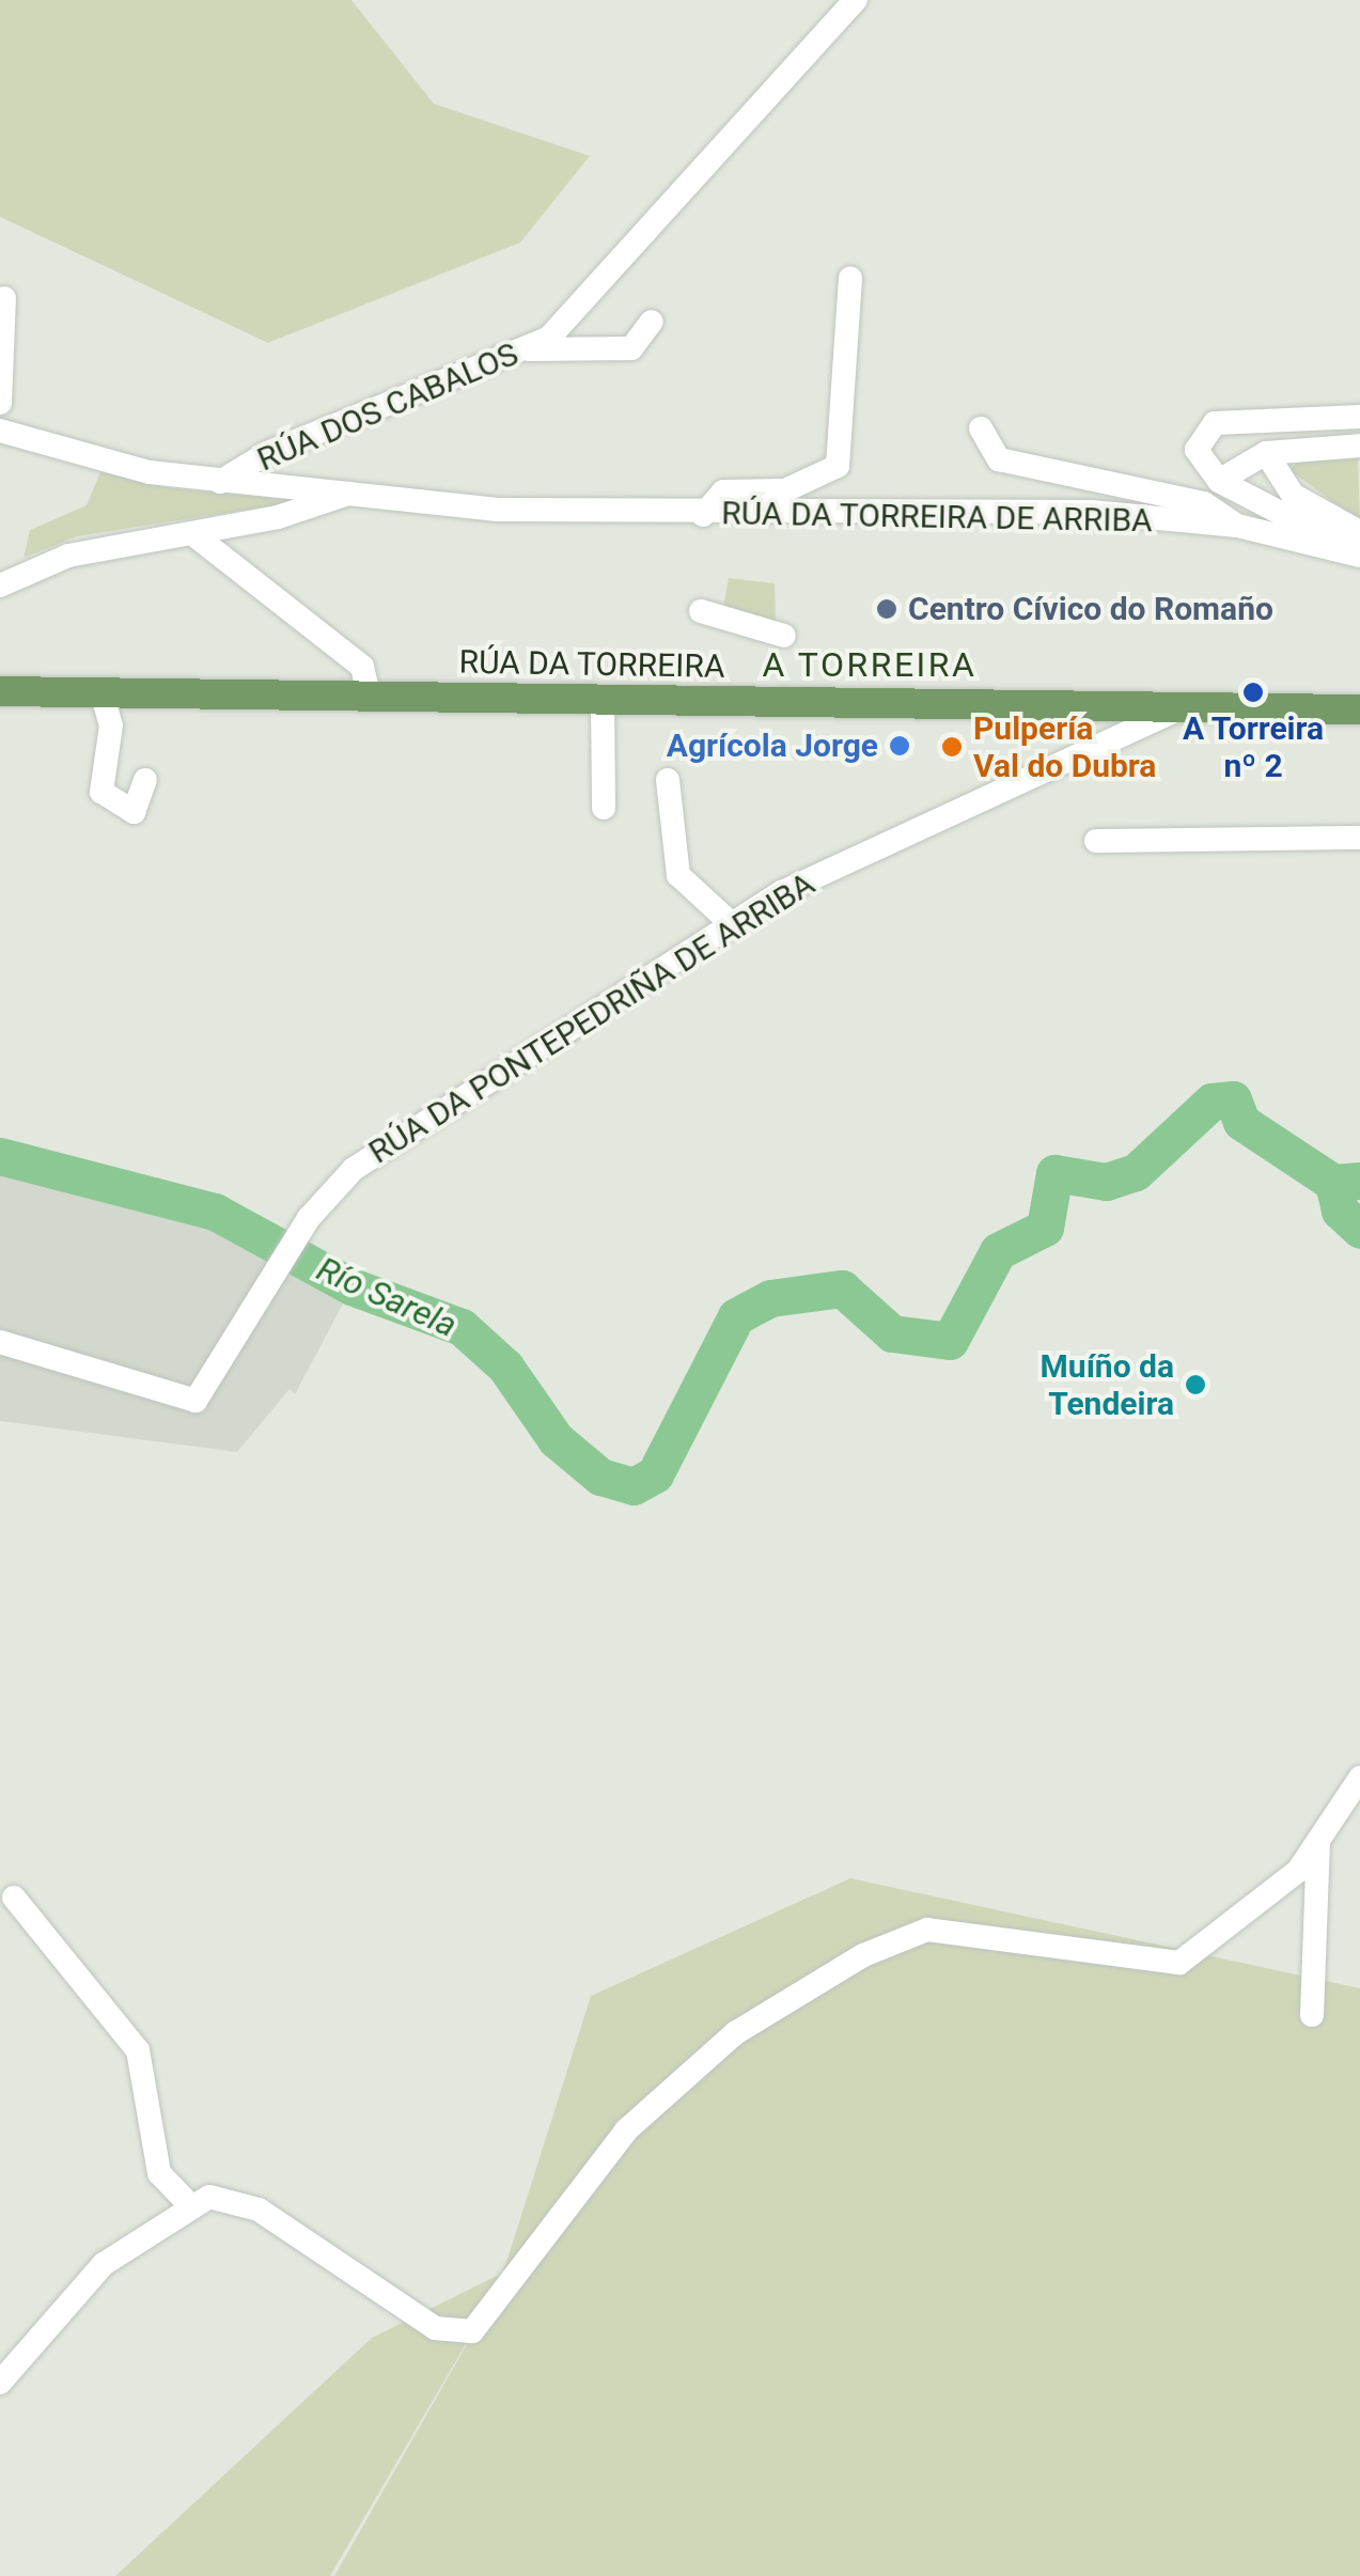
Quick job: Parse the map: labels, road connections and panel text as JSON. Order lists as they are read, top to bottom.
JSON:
{
  "streets": {
    "main road": ["RÚA DA TORREIRA"],
    "street": ["RÚA DOS CABALOS", "RÚA DA TORREIRA DE ARRIBA", "RÚA DA PONTEPEDRIÑA DE ARRIBA"]
  },
  "crossings": [
    ["RÚA DA TORREIRA", "RÚA DA PONTEPEDRIÑA DE ARRIBA"]
  ],
  "districts": ["A TORREIRA"],
  "water": ["Río Sarela"],
  "places": [
    "Centro Cívico do Romaño",
    "A Torreira nº 2",
    "Agrícola Jorge",
    "Pulpería Val do Dubra",
    "Muíño da Tendeira"
  ]
}
